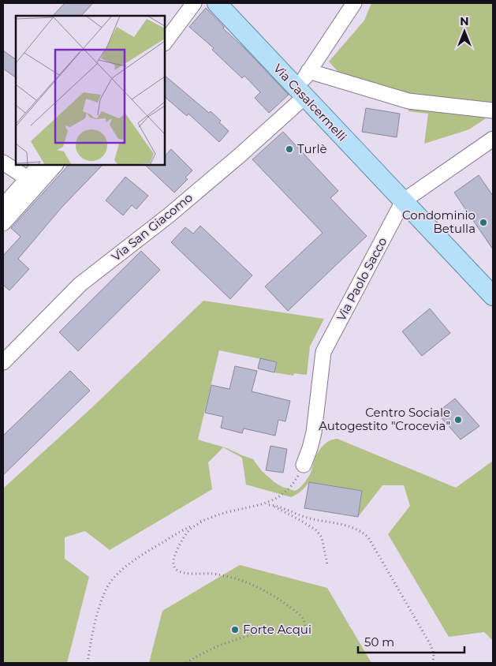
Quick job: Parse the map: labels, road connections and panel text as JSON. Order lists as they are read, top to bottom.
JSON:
{
  "streets": {
    "main road": ["Via Casalcermelli"],
    "street": ["Via San Giacomo", "Via Paolo Sacco"]
  },
  "crossings": [
    ["Via Casalcermelli", "Via San Giacomo"],
    ["Via Casalcermelli", "Via Paolo Sacco"]
  ],
  "places": [
    "Turlè",
    "Condominio Betulla",
    "Centro Sociale Autogestito \"Crocevia\"",
    "Forte Acqui"
  ],
  "scale_bar": "50 m",
  "north": "top"
}
